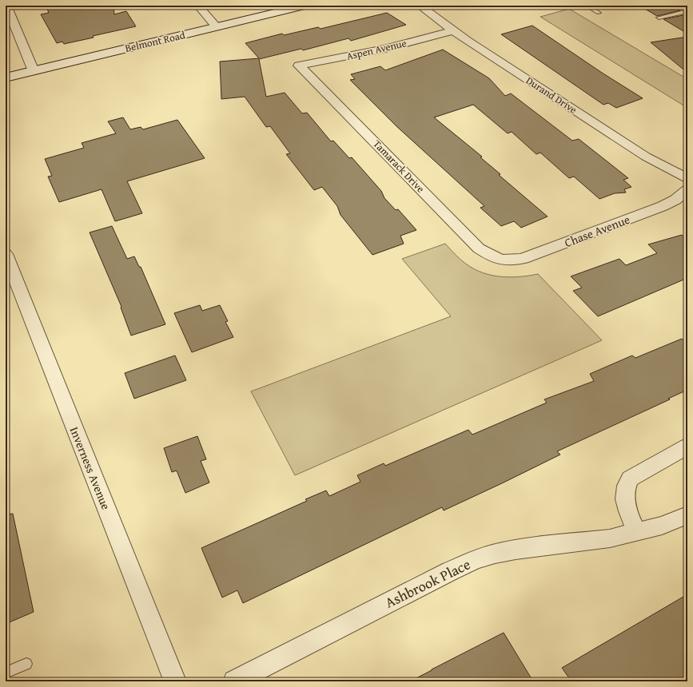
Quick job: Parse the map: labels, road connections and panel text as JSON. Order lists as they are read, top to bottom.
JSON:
{
  "streets": {
    "main road": ["Belmont Road"],
    "street": [
      "Aspen Avenue",
      "Durand Drive",
      "Tamarack Drive",
      "Chase Avenue",
      "Inverness Avenue",
      "Ashbrook Place"
    ]
  },
  "crossings": [
    ["Aspen Avenue", "Durand Drive"],
    ["Aspen Avenue", "Tamarack Drive"],
    ["Tamarack Drive", "Chase Avenue"]
  ]
}
